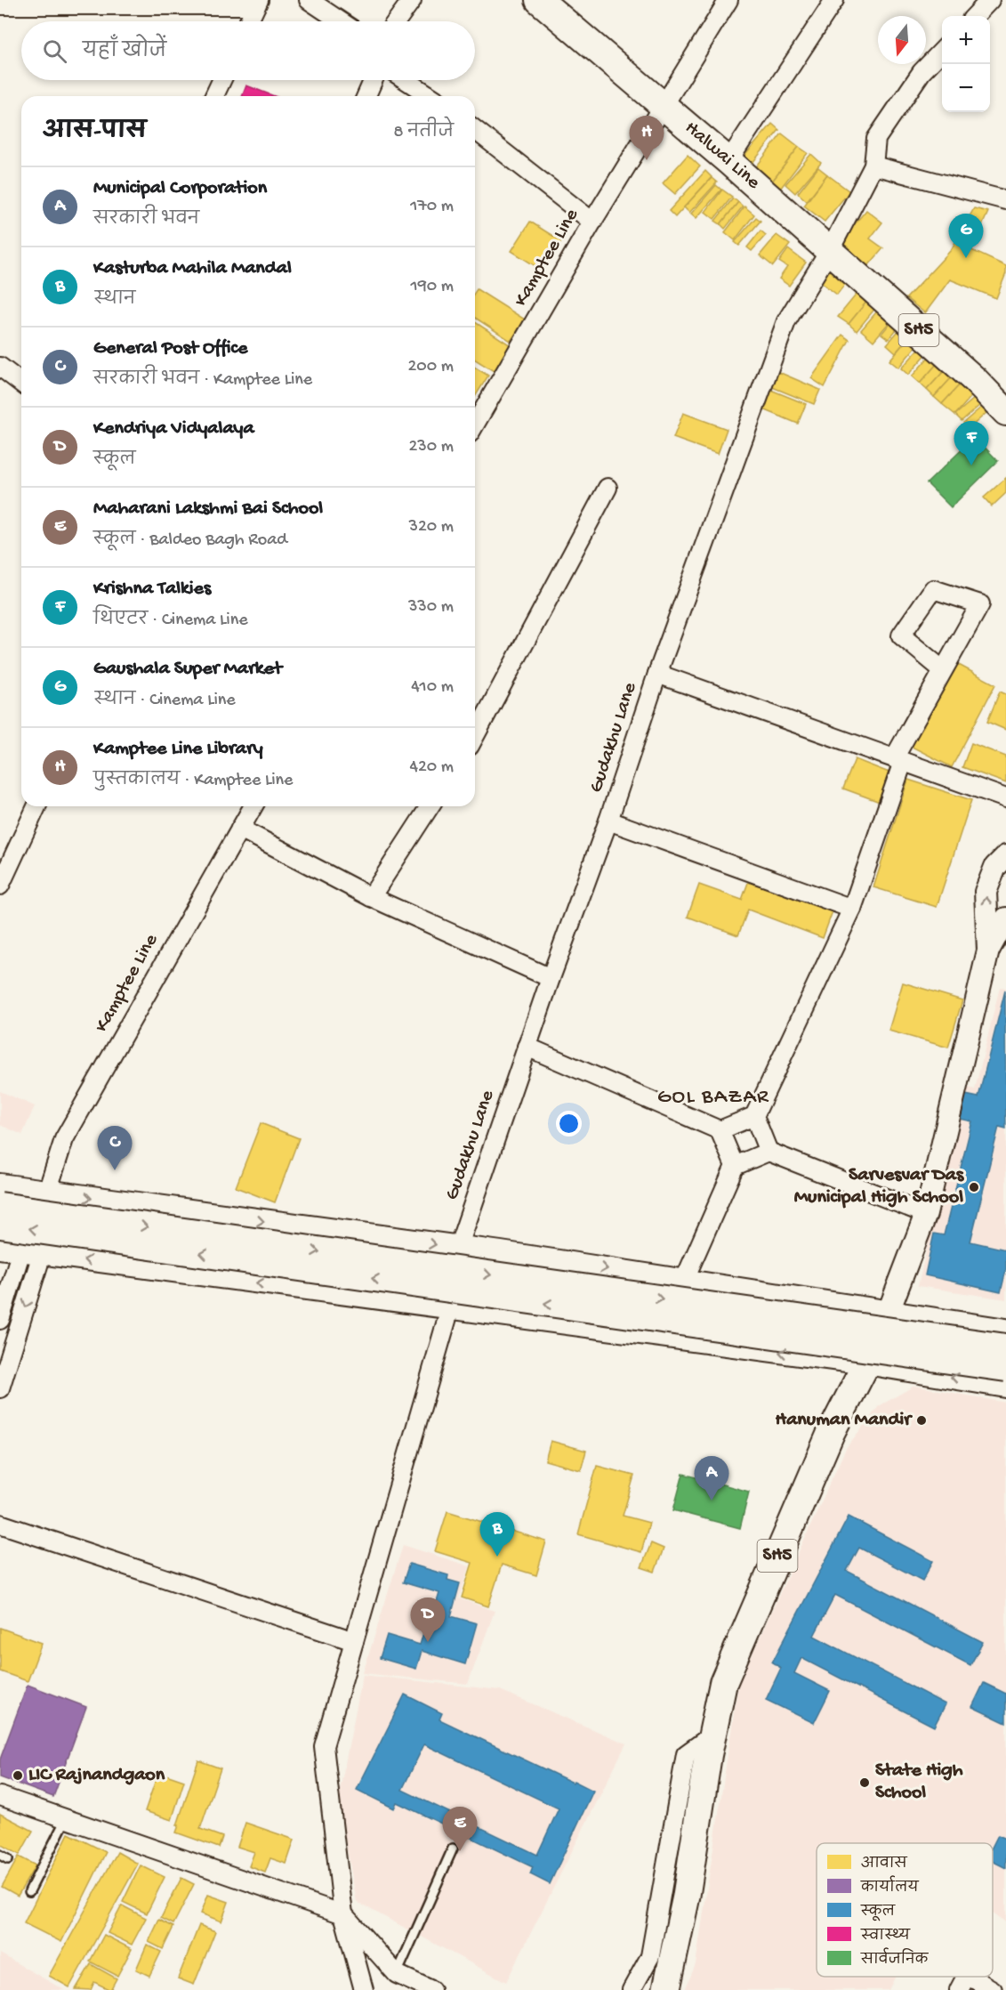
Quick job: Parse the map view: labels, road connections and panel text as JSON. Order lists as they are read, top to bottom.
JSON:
{
  "streets": {
    "main road": ["Halwai Line", "SH5"],
    "street": ["Kamptee Line", "Gudakhu Lane"]
  },
  "crossings": [
    ["Halwai Line", "Kamptee Line"],
    ["Halwai Line", "SH5"],
    ["Halwai Line", "Gudakhu Lane"],
    ["SH5", "Gudakhu Lane"]
  ],
  "districts": ["GOL BAZAR"],
  "places": [
    "Sarvesvar Das Municipal High School",
    "Hanuman Mandir",
    "LIC Rajnandgaon",
    "State High School"
  ],
  "legend": [
    "आवास",
    "कार्यालय",
    "स्कूल",
    "स्वास्थ्य",
    "सार्वजनिक"
  ],
  "north": "bottom",
  "page": {
    "map_buttons": ["+", "−"],
    "search": "यहाँ खोजें",
    "heading": ["आस-पास", "8 नतीजे"],
    "pins": [
      "H",
      "G",
      "F",
      "C",
      "A",
      "B",
      "D",
      "E"
    ],
    "list": [
      {
        "mark": "A",
        "name": "Municipal Corporation",
        "note": "सरकारी भवन",
        "value": "170 m"
      },
      {
        "mark": "B",
        "name": "Kasturba Mahila Mandal",
        "note": "स्थान",
        "value": "190 m"
      },
      {
        "mark": "C",
        "name": "General Post Office",
        "note": "सरकारी भवन · Kamptee Line",
        "value": "200 m"
      },
      {
        "mark": "D",
        "name": "Kendriya Vidyalaya",
        "note": "स्कूल",
        "value": "230 m"
      },
      {
        "mark": "E",
        "name": "Maharani Lakshmi Bai School",
        "note": "स्कूल · Baldeo Bagh Road",
        "value": "320 m"
      },
      {
        "mark": "F",
        "name": "Krishna Talkies",
        "note": "थिएटर · Cinema Line",
        "value": "330 m"
      },
      {
        "mark": "G",
        "name": "Gaushala Super Market",
        "note": "स्थान · Cinema Line",
        "value": "410 m"
      },
      {
        "mark": "H",
        "name": "Kamptee Line Library",
        "note": "पुस्तकालय · Kamptee Line",
        "value": "420 m"
      }
    ]
  }
}
